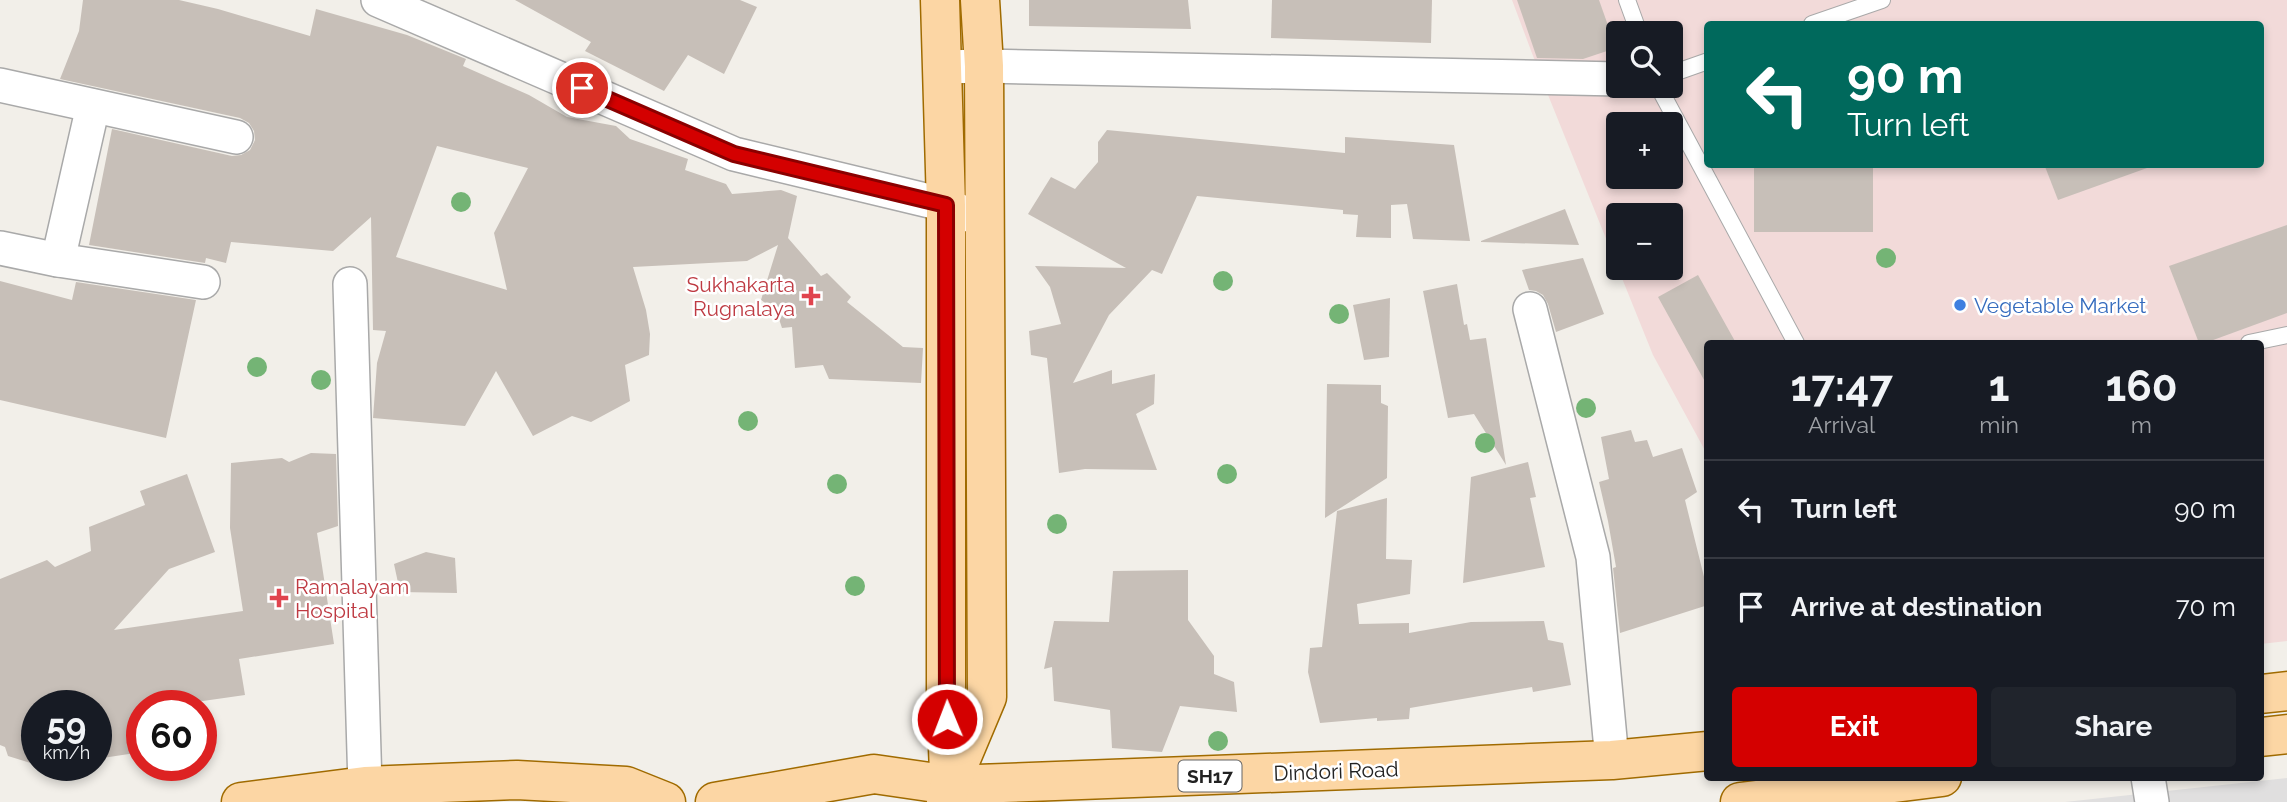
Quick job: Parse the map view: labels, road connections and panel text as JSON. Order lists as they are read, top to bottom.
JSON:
{
  "streets": {
    "main road": ["Dindori Road", "SH17"]
  },
  "places": {
    "health": ["Sukhakarta Rugnalaya", "Ramalayam Hospital"],
    "other": ["Vegetable Market"]
  },
  "page": {
    "map_buttons": ["+", "−"],
    "turn": ["90 m", "Turn left"],
    "eta": [
      "17:47",
      "Arrival",
      "1",
      "min",
      "160",
      "m"
    ],
    "list": [
      {
        "name": "Turn left",
        "value": "90 m"
      },
      {
        "name": "Arrive at destination",
        "value": "70 m"
      }
    ],
    "buttons": ["Exit", "Share"],
    "speed": "59 km/h",
    "limit": "60"
  }
}
